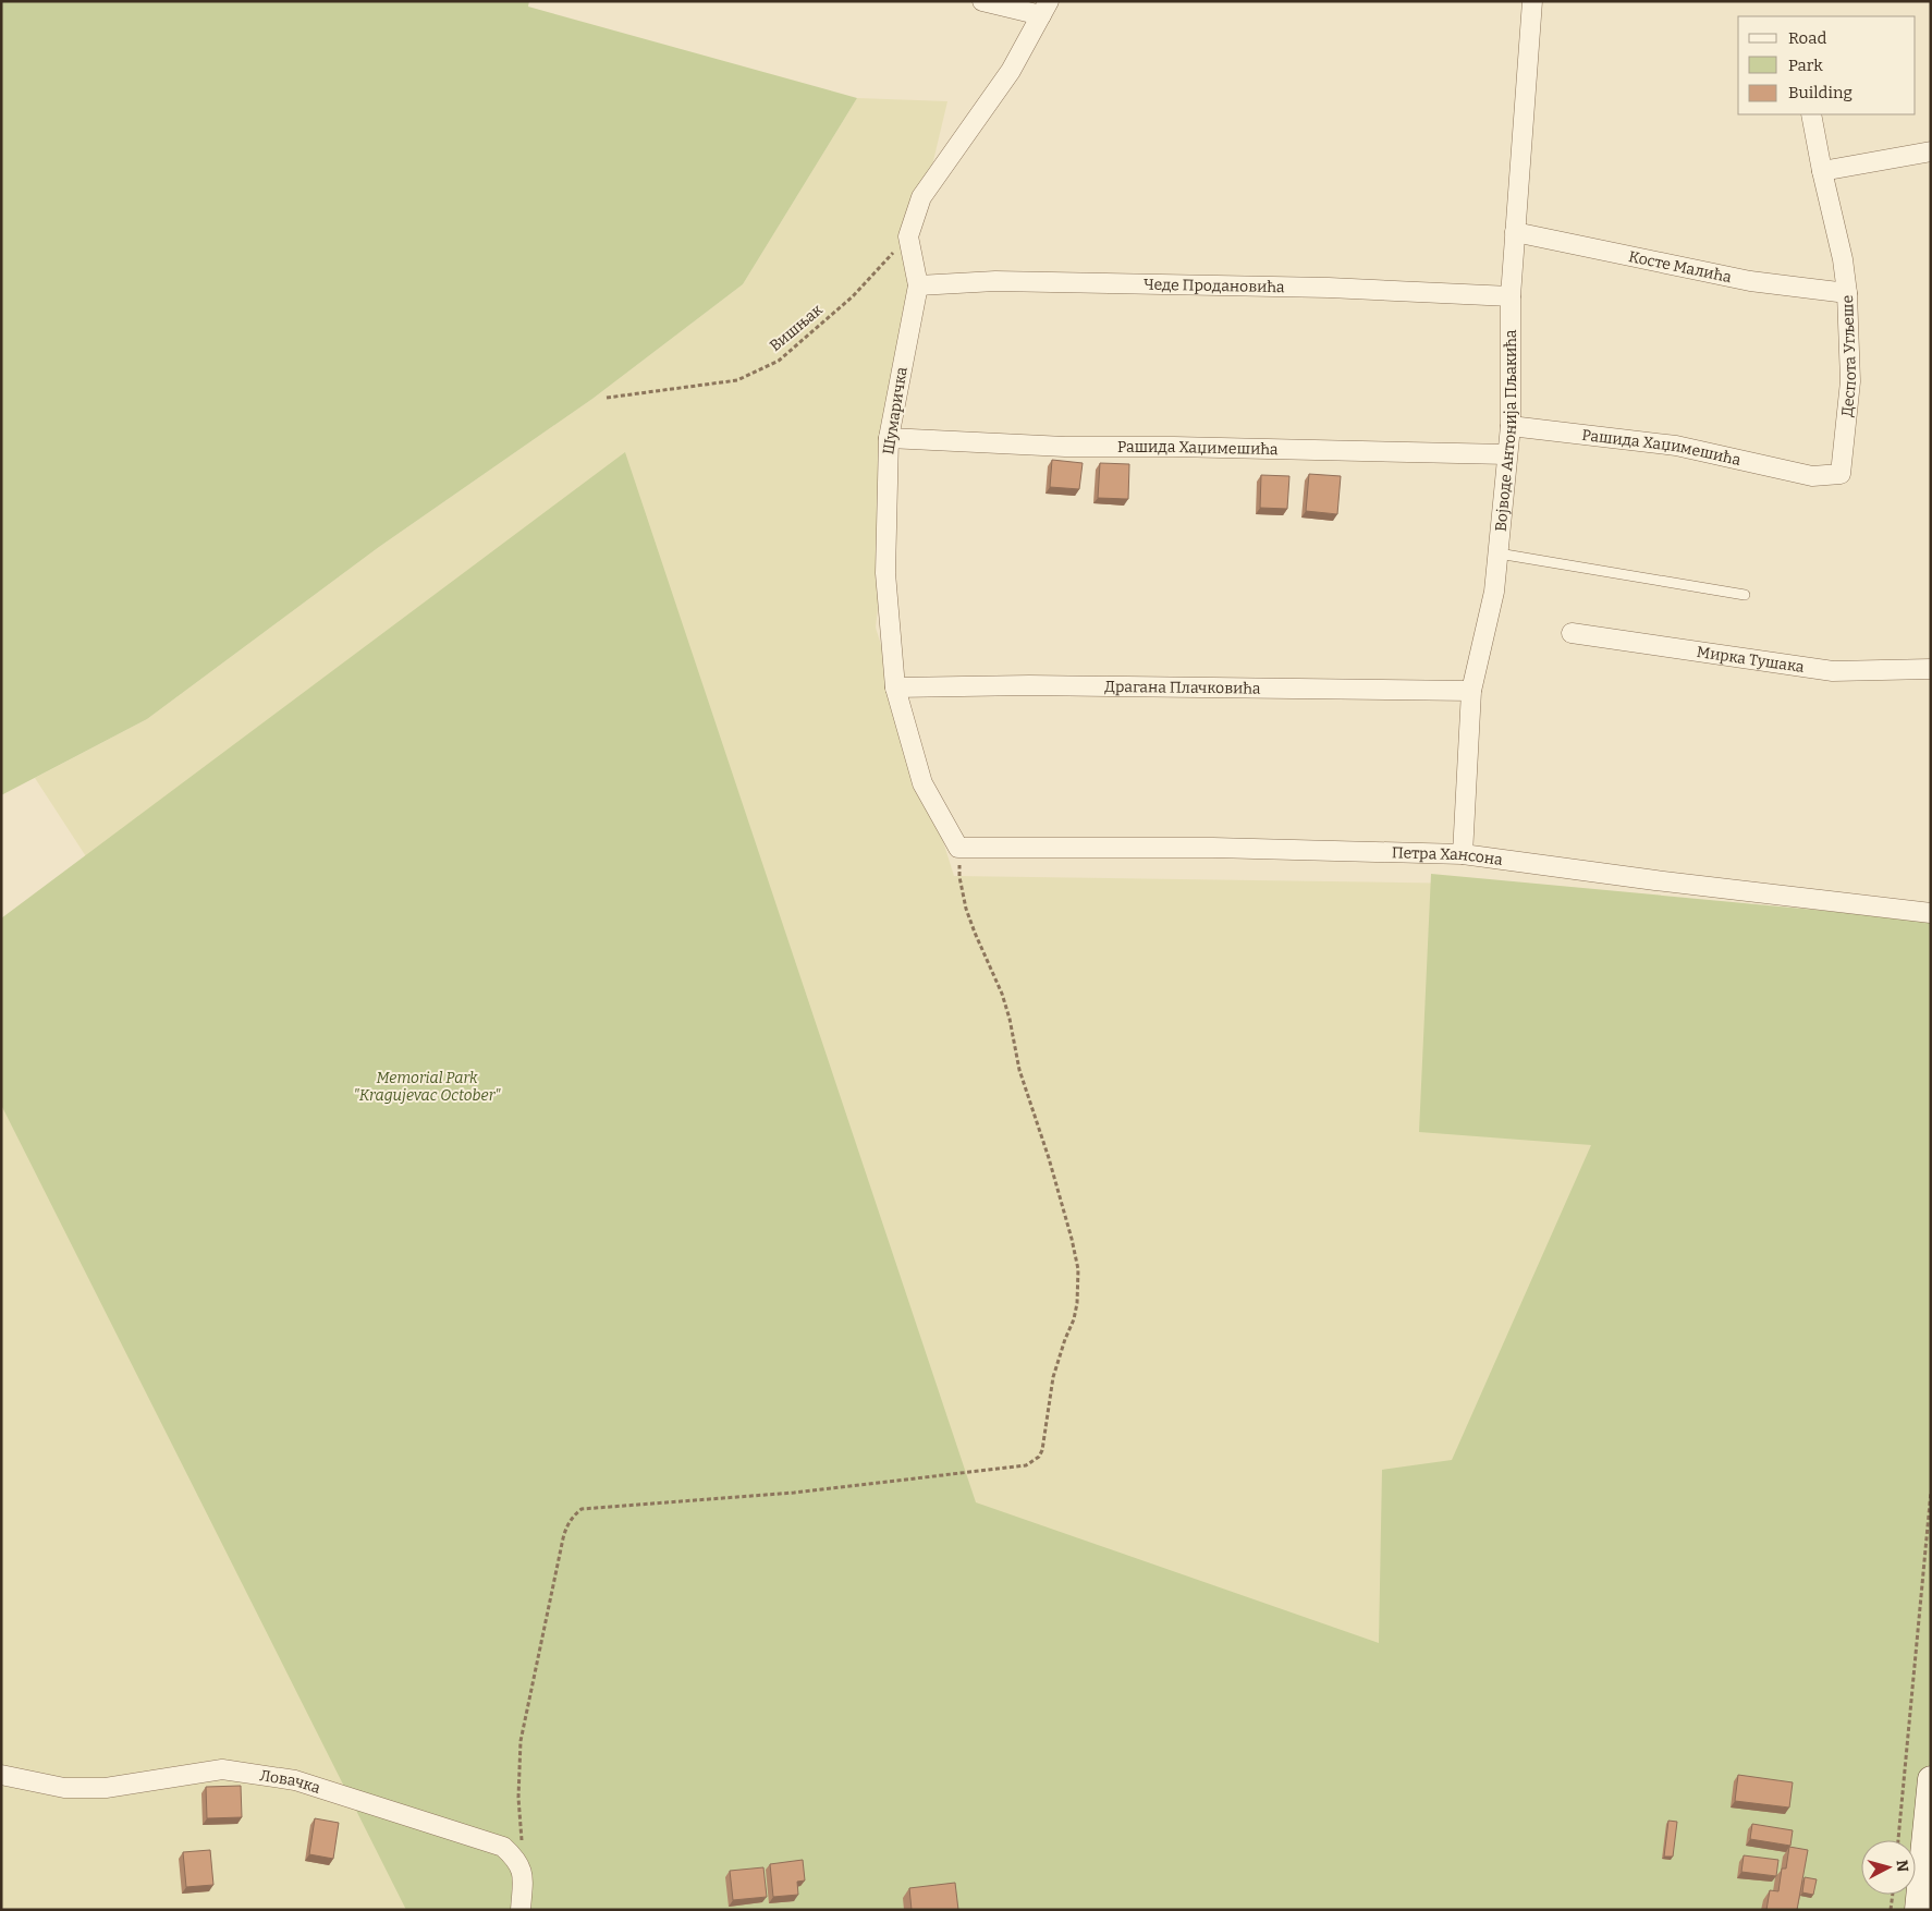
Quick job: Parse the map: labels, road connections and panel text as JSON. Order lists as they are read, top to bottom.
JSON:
{
  "streets": {
    "street": [
      "Косте Малића",
      "Чеде Продановића",
      "Деспота Угљеше",
      "Шумаричка",
      "Војводе Антонија Пљакића",
      "Рашида Хаџимешића",
      "Мирка Тушака",
      "Драгана Плачковића",
      "Петра Хансона",
      "Ловачка"
    ],
    "path": ["Вишњак"]
  },
  "crossings": [
    ["Косте Малића", "Деспота Угљеше"],
    ["Косте Малића", "Војводе Антонија Пљакића"],
    ["Чеде Продановића", "Шумаричка"],
    ["Чеде Продановића", "Војводе Антонија Пљакића"],
    ["Вишњак", "Шумаричка"],
    ["Деспота Угљеше", "Рашида Хаџимешића"],
    ["Шумаричка", "Рашида Хаџимешића"],
    ["Шумаричка", "Драгана Плачковића"],
    ["Шумаричка", "Петра Хансона"],
    ["Војводе Антонија Пљакића", "Рашида Хаџимешића"],
    ["Војводе Антонија Пљакића", "Драгана Плачковића"],
    ["Војводе Антонија Пљакића", "Петра Хансона"]
  ],
  "parks": ["Memorial Park \"Kragujevac October\""],
  "legend": ["Road", "Park", "Building"],
  "north": "right"
}
